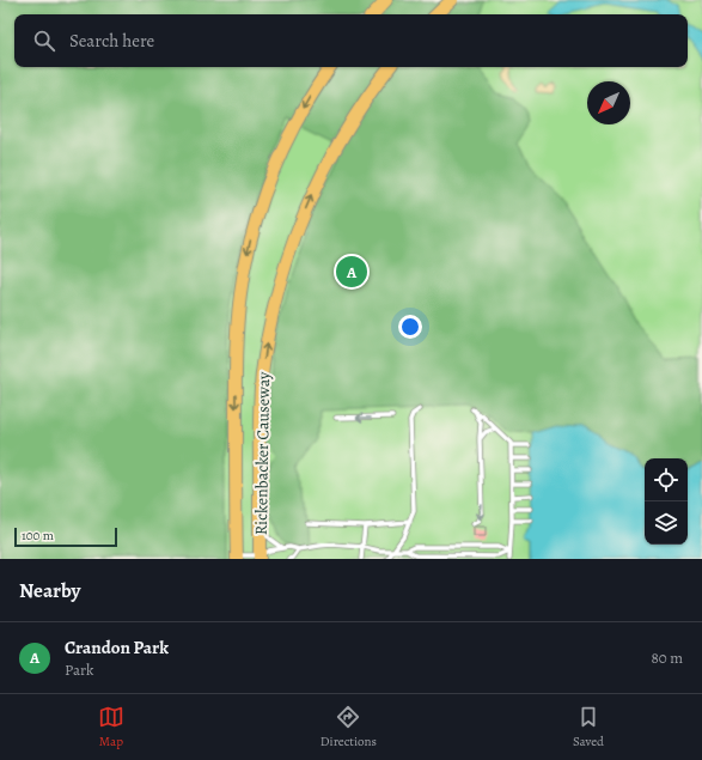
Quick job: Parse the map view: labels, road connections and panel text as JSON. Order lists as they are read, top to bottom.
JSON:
{
  "streets": {
    "main road": ["Rickenbacker Causeway"]
  },
  "scale_bar": "100 m",
  "north": "bottom left",
  "page": {
    "search": "Search here",
    "pins": "A",
    "scale": "100 m",
    "heading": "Nearby",
    "list": [
      {
        "mark": "A",
        "name": "Crandon Park",
        "note": "Park",
        "value": "80 m"
      }
    ],
    "nav": ["Map", "Directions", "Saved"]
  }
}
